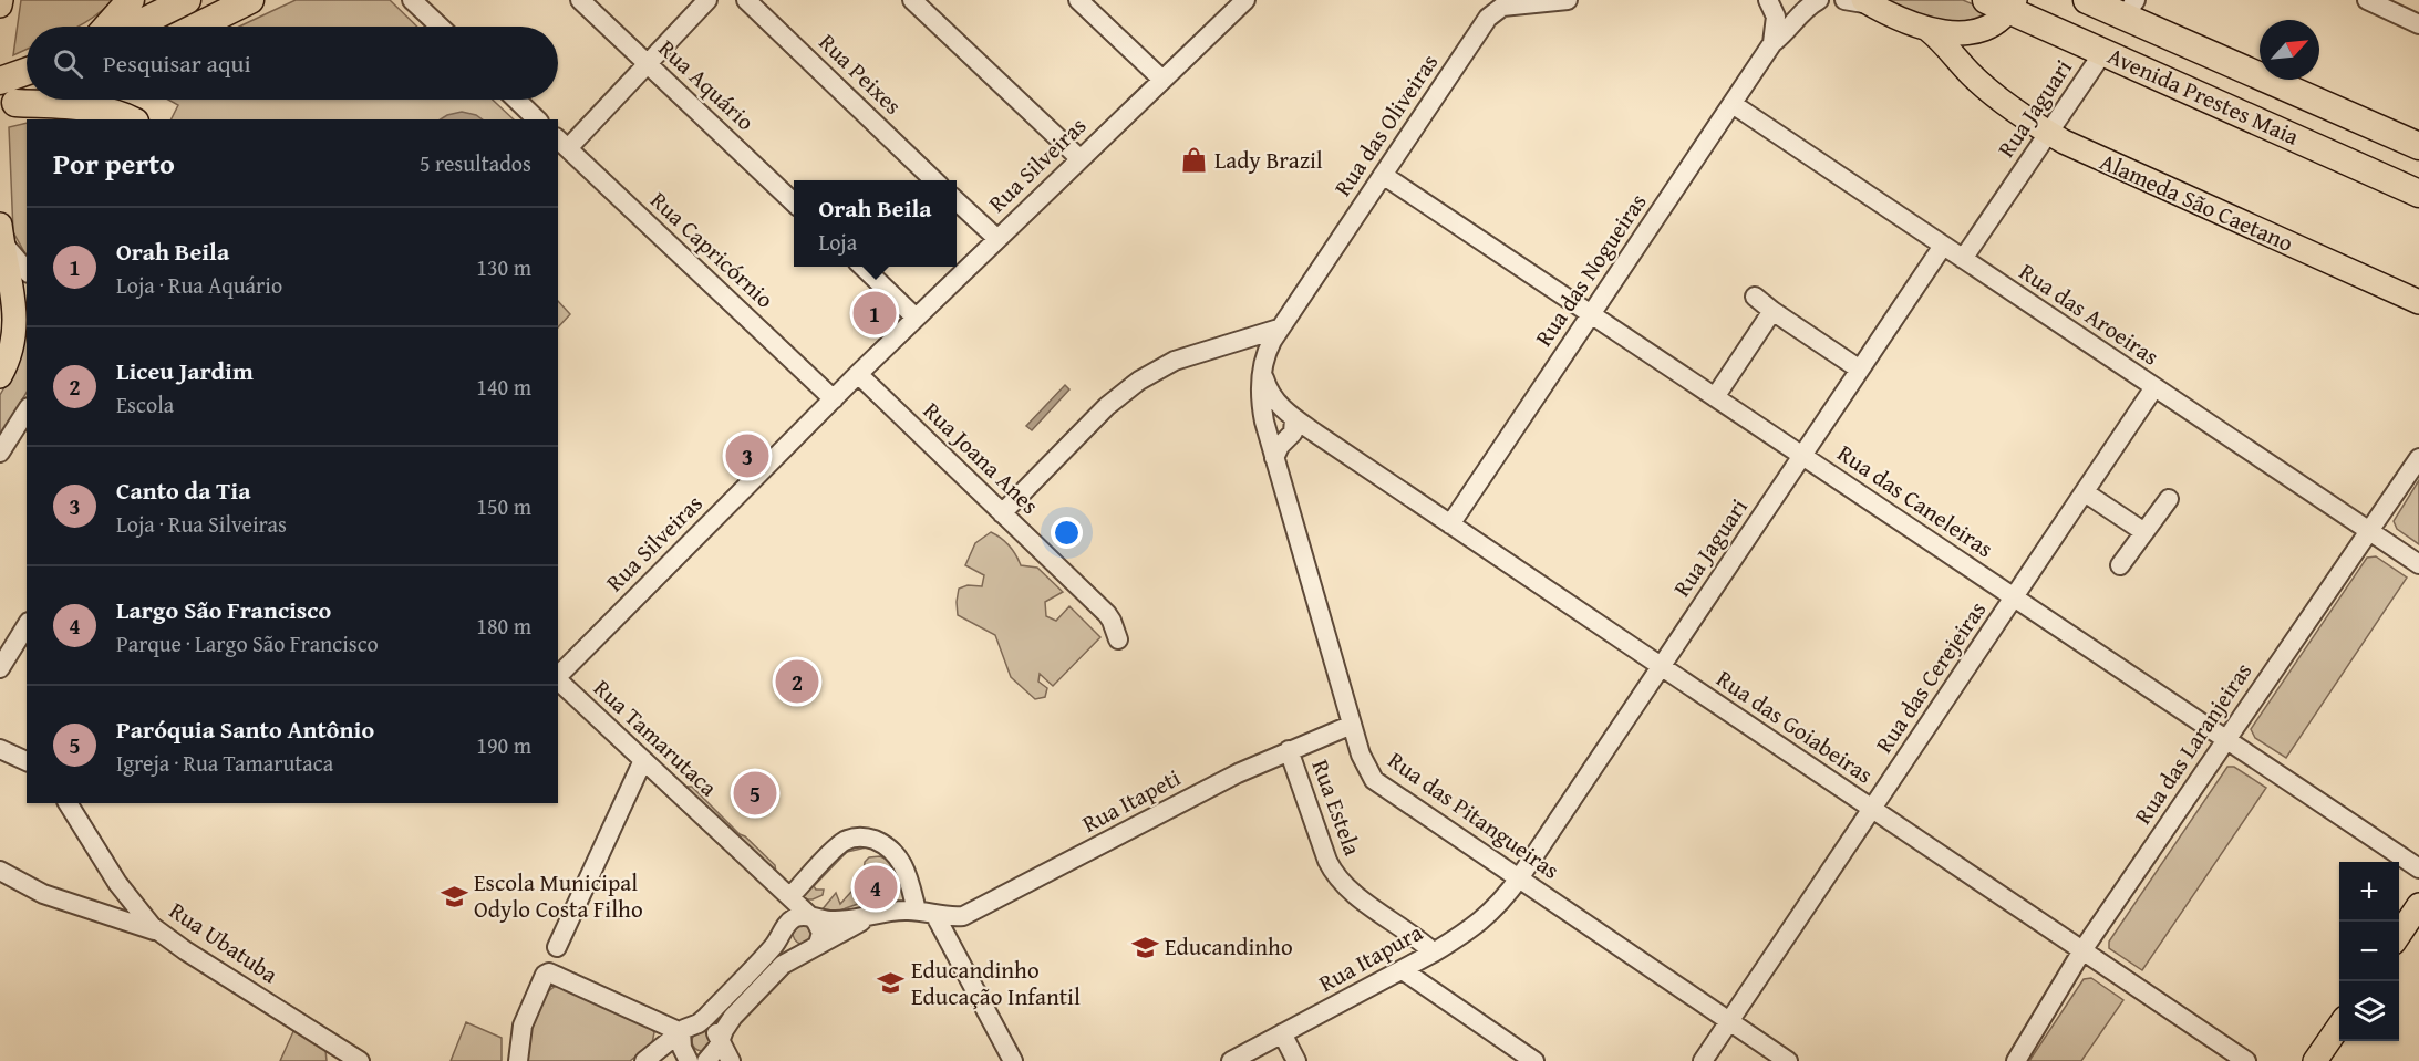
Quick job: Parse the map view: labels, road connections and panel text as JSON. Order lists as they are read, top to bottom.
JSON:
{
  "streets": {
    "highway": ["Avenida Prestes Maia"],
    "main road": ["Alameda São Caetano"],
    "street": [
      "Rua Peixes",
      "Rua Aquário",
      "Rua Jaguari",
      "Rua das Oliveiras",
      "Rua Silveiras",
      "Rua Capricórnio",
      "Rua das Nogueiras",
      "Rua das Aroeiras",
      "Rua Joana Anes",
      "Rua das Caneleiras",
      "Rua das Cerejeiras",
      "Rua das Goiabeiras",
      "Rua Tamarutaca",
      "Rua das Laranjeiras",
      "Rua Itapeti",
      "Rua Estela",
      "Rua das Pitangueiras",
      "Rua Ubatuba",
      "Rua Itapura"
    ]
  },
  "crossings": [
    ["Avenida Prestes Maia", "Rua Jaguari"],
    ["Rua Jaguari", "Alameda São Caetano"],
    ["Rua Jaguari", "Rua das Aroeiras"],
    ["Rua Jaguari", "Rua das Caneleiras"],
    ["Rua Jaguari", "Rua das Goiabeiras"],
    ["Rua Jaguari", "Rua das Pitangueiras"],
    ["Rua Jaguari", "Rua Itapura"],
    ["Rua das Oliveiras", "Rua das Caneleiras"],
    ["Rua das Oliveiras", "Rua das Pitangueiras"],
    ["Rua Silveiras", "Rua Capricórnio"],
    ["Rua Silveiras", "Rua Joana Anes"],
    ["Rua das Nogueiras", "Rua das Aroeiras"],
    ["Rua das Nogueiras", "Rua das Caneleiras"],
    ["Rua das Nogueiras", "Rua das Goiabeiras"],
    ["Rua das Aroeiras", "Rua das Cerejeiras"],
    ["Rua das Aroeiras", "Rua das Laranjeiras"],
    ["Rua das Caneleiras", "Rua das Cerejeiras"],
    ["Rua das Caneleiras", "Rua das Laranjeiras"],
    ["Rua das Cerejeiras", "Rua das Goiabeiras"],
    ["Rua das Cerejeiras", "Rua das Pitangueiras"],
    ["Rua das Goiabeiras", "Rua das Laranjeiras"],
    ["Rua Itapeti", "Rua Estela"],
    ["Rua Itapeti", "Rua das Pitangueiras"],
    ["Rua Estela", "Rua Itapura"],
    ["Rua das Pitangueiras", "Rua Itapura"]
  ],
  "places": {
    "shop": ["Lady Brazil"],
    "school or university": ["Escola Municipal Odylo Costa Filho", "Educandinho", "Educandinho Educação Infantil"]
  },
  "north": "top right",
  "page": {
    "search": "Pesquisar aqui",
    "heading": ["Por perto", "5 resultados"],
    "popup": ["Orah Beila", "Loja"],
    "list": [
      {
        "mark": "1",
        "name": "Orah Beila",
        "note": "Loja · Rua Aquário",
        "value": "130 m"
      },
      {
        "mark": "2",
        "name": "Liceu Jardim",
        "note": "Escola",
        "value": "140 m"
      },
      {
        "mark": "3",
        "name": "Canto da Tia",
        "note": "Loja · Rua Silveiras",
        "value": "150 m"
      },
      {
        "mark": "4",
        "name": "Largo São Francisco",
        "note": "Parque · Largo São Francisco",
        "value": "180 m"
      },
      {
        "mark": "5",
        "name": "Paróquia Santo Antônio",
        "note": "Igreja · Rua Tamarutaca",
        "value": "190 m"
      }
    ],
    "pins": [
      "1",
      "3",
      "2",
      "5",
      "4"
    ],
    "map_buttons": ["+", "−"]
  }
}
